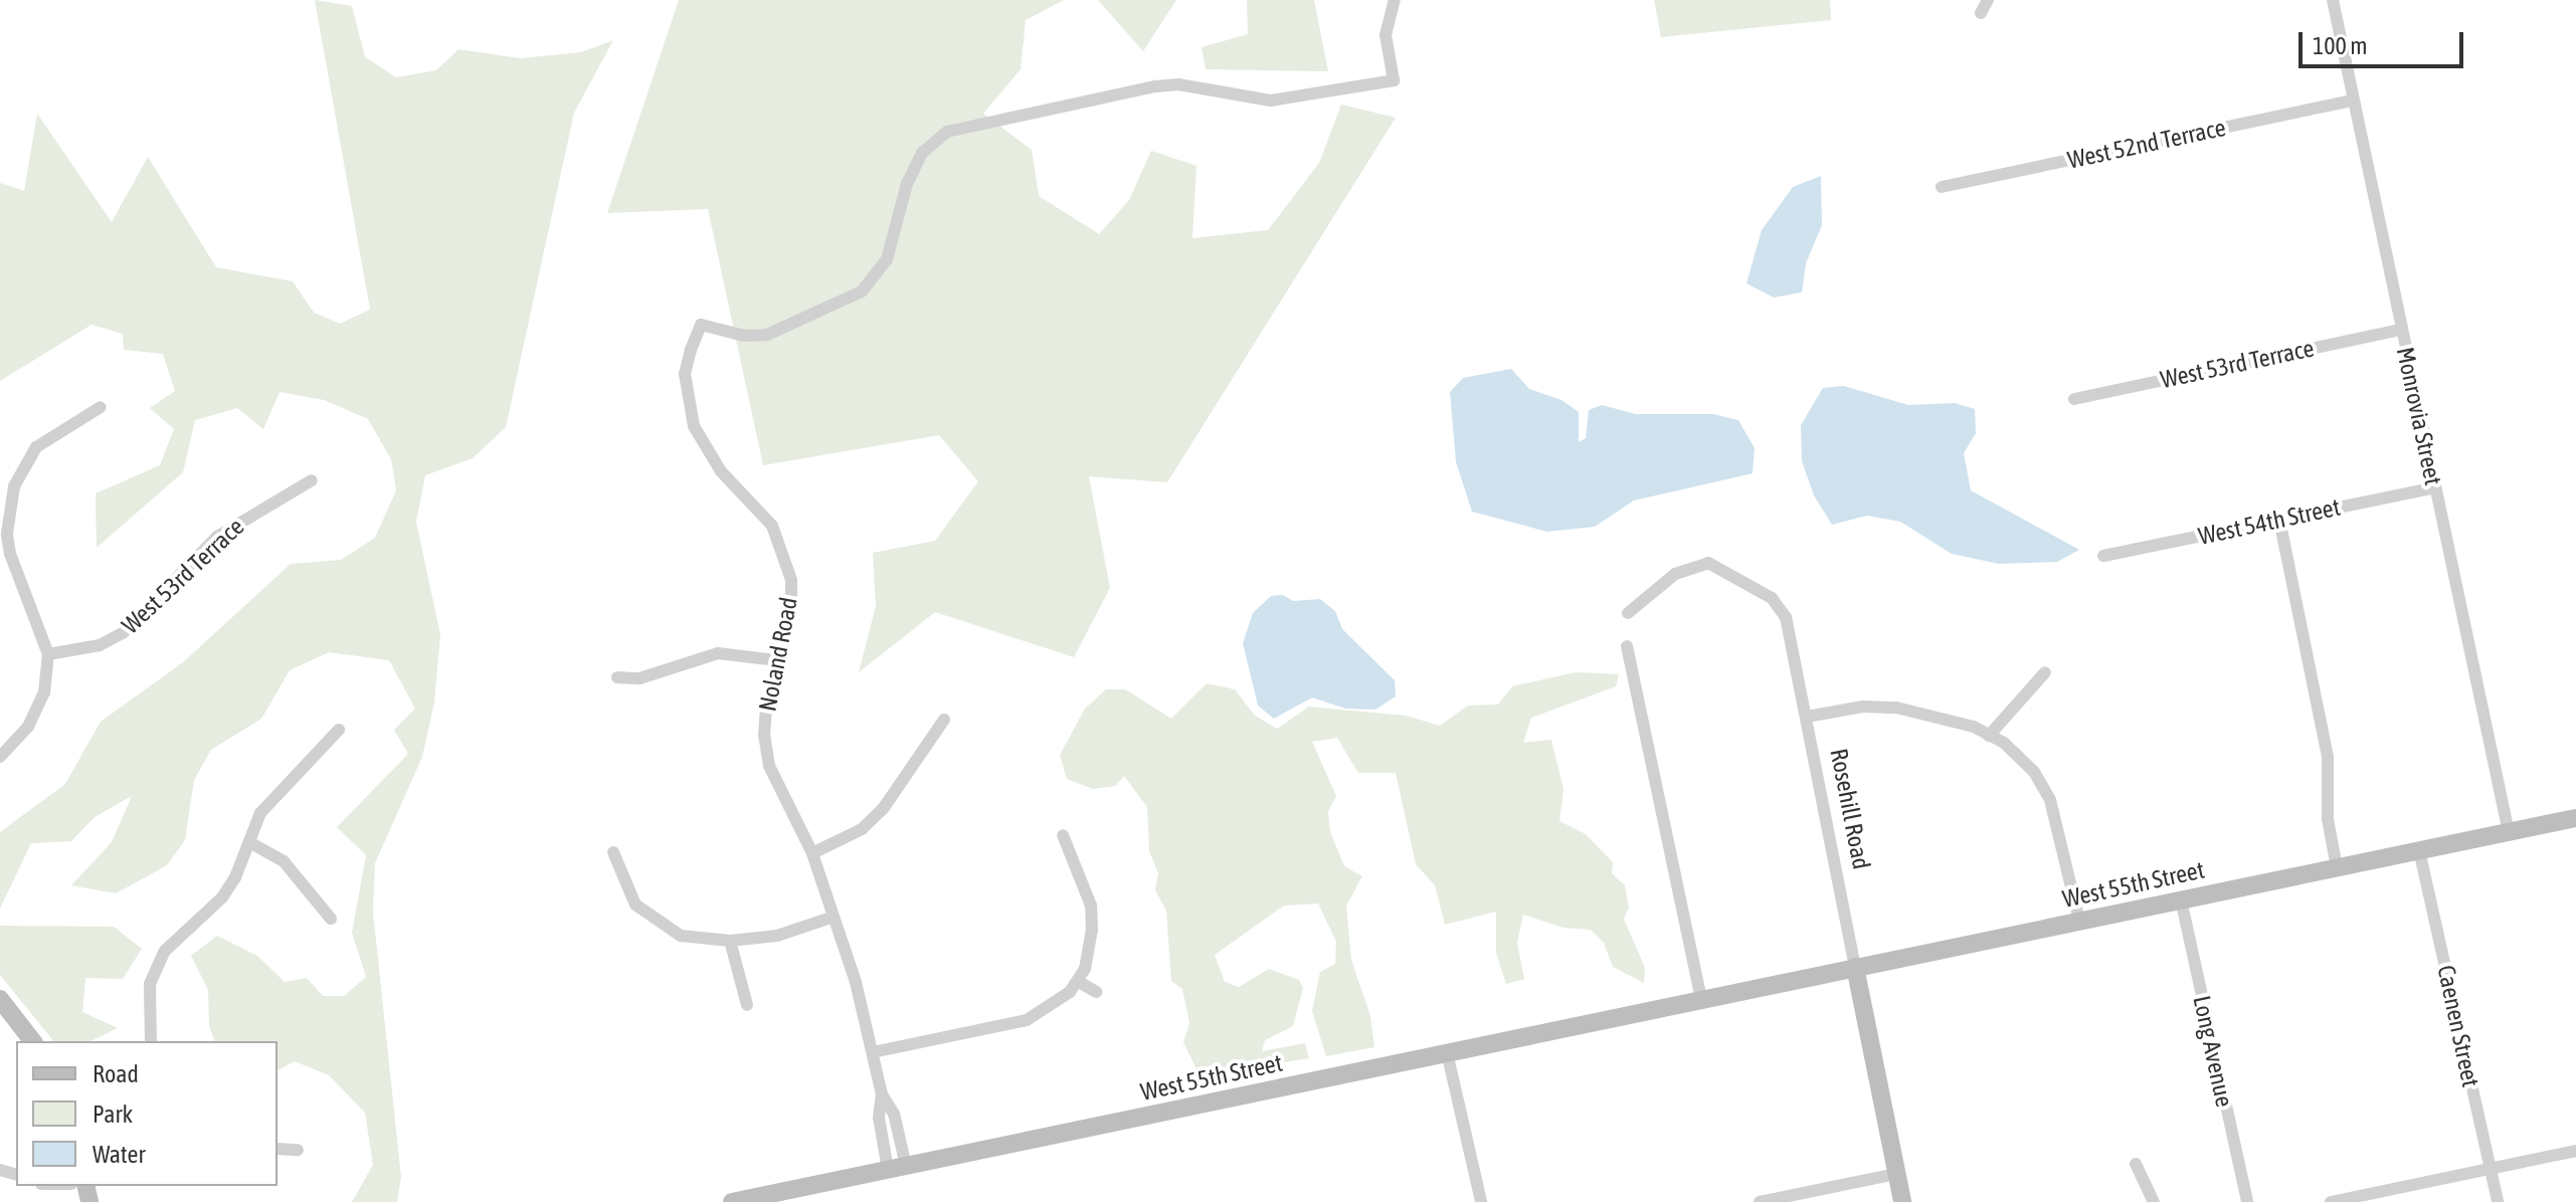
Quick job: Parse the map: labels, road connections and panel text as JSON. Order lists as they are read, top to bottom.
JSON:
{
  "streets": {
    "street": [
      "West 52nd Terrace",
      "West 53rd Terrace",
      "Monrovia Street",
      "West 54th Street",
      "Noland Road",
      "Rosehill Road",
      "West 55th Street",
      "Caenen Street",
      "Long Avenue"
    ]
  },
  "crossings": [
    ["West 52nd Terrace", "Monrovia Street"],
    ["West 53rd Terrace", "Monrovia Street"],
    ["Monrovia Street", "West 54th Street"],
    ["Monrovia Street", "West 55th Street"],
    ["Noland Road", "West 55th Street"],
    ["Rosehill Road", "West 55th Street"],
    ["West 55th Street", "Caenen Street"],
    ["West 55th Street", "Long Avenue"]
  ],
  "legend": ["Road", "Park", "Water"],
  "scale_bar": "100 m"
}
